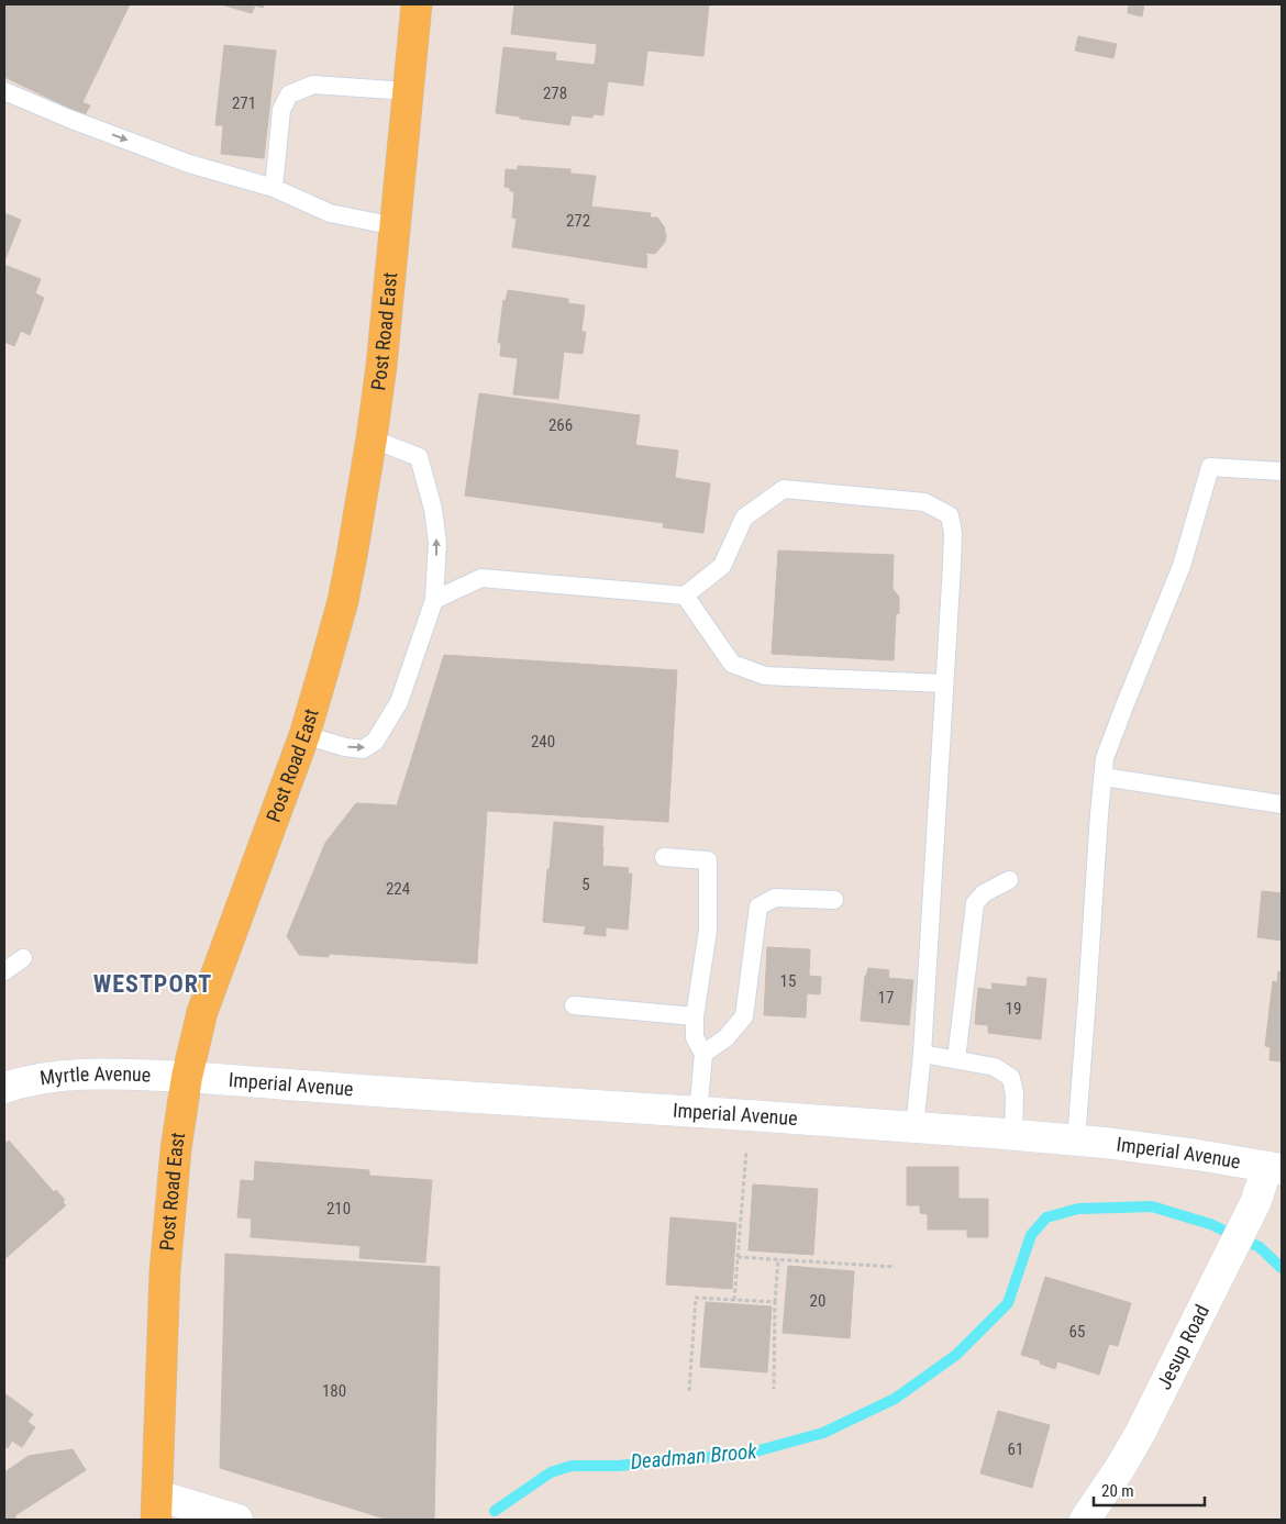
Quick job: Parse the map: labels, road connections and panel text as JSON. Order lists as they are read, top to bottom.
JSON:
{
  "streets": {
    "main road": ["Post Road East"],
    "street": ["Myrtle Avenue", "Imperial Avenue", "Jesup Road"]
  },
  "crossings": [
    ["Post Road East", "Myrtle Avenue"],
    ["Post Road East", "Imperial Avenue"],
    ["Myrtle Avenue", "Imperial Avenue"],
    ["Imperial Avenue", "Jesup Road"]
  ],
  "districts": ["WESTPORT"],
  "water": ["Deadman Brook"],
  "house_numbers": [
    "278",
    "271",
    "272",
    "266",
    "240",
    "5",
    "224",
    "15",
    "17",
    "19",
    "210",
    "20",
    "65",
    "180",
    "61"
  ],
  "scale_bar": "20 m"
}
